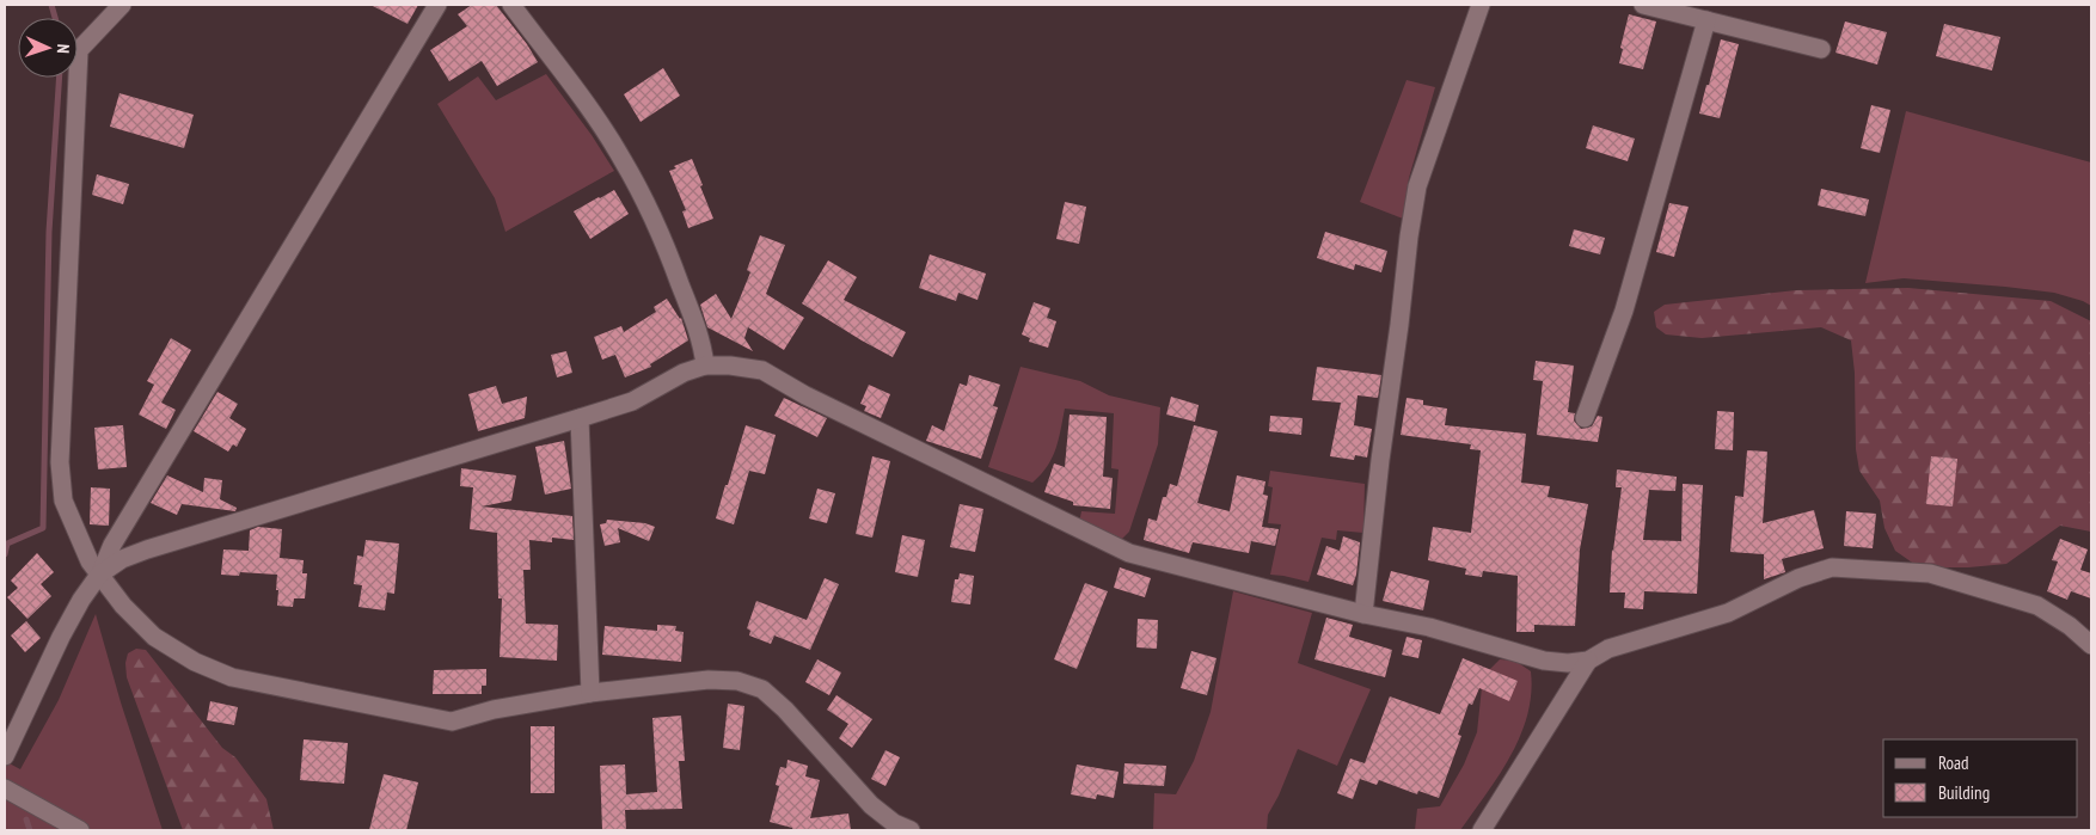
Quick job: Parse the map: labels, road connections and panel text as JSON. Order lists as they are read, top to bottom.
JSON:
{
  "legend": ["Road", "Building"],
  "north": "right"
}
